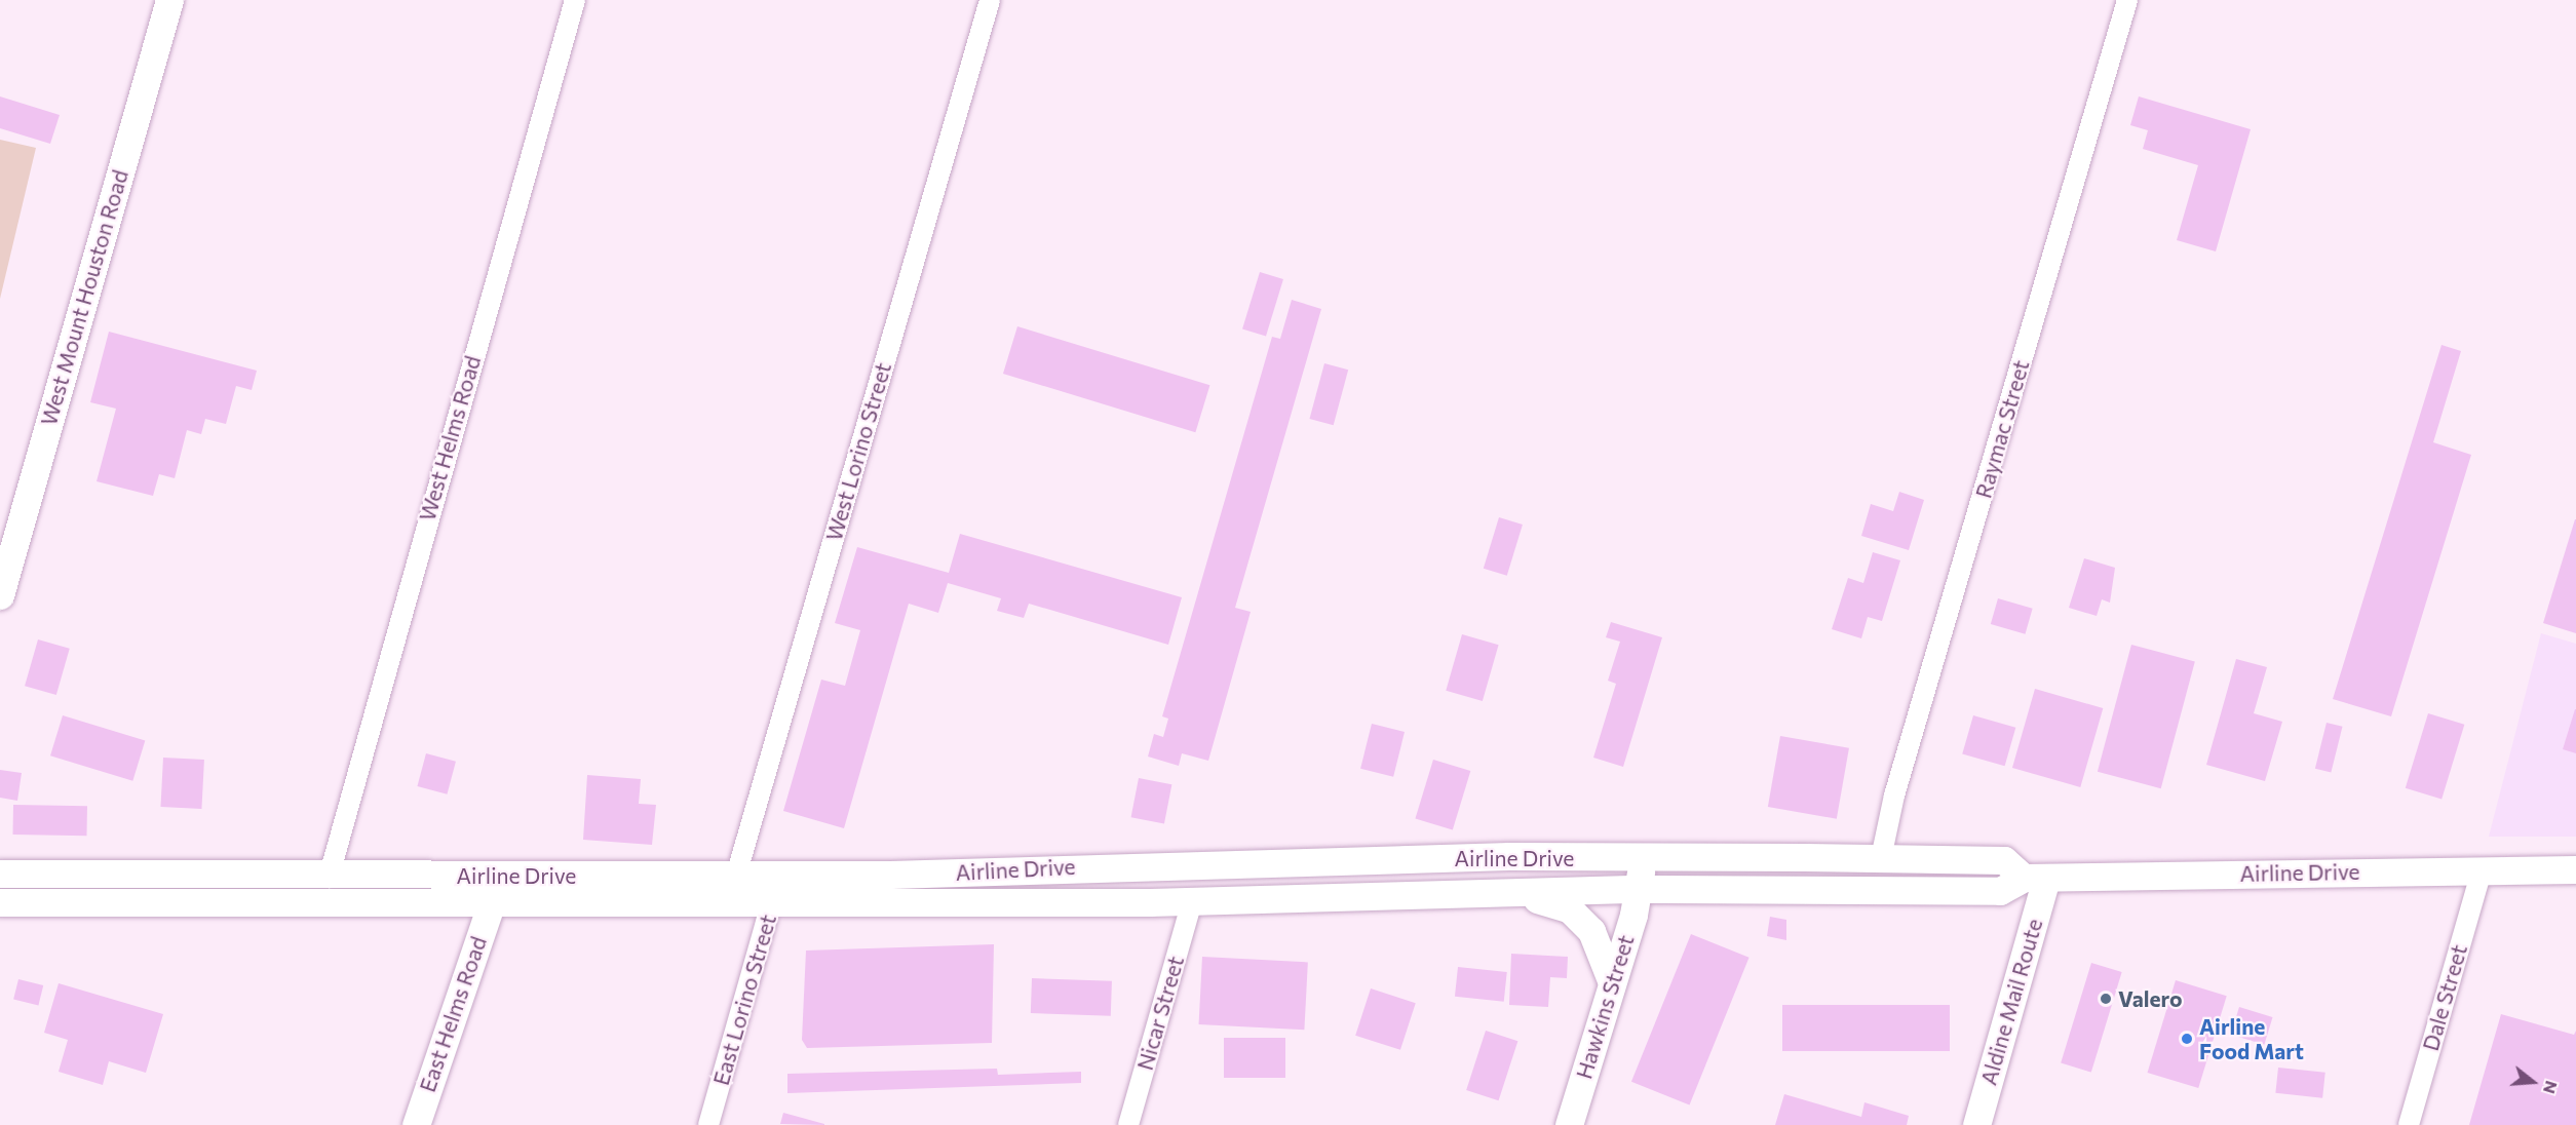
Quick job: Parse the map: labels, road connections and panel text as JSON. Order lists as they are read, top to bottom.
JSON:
{
  "streets": {
    "main road": [
      "West Mount Houston Road",
      "Airline Drive",
      "Aldine Mail Route",
      "Hawkins Street",
      "East Helms Road"
    ],
    "street": [
      "Raymac Street",
      "West Helms Road",
      "West Lorino Street",
      "Dale Street",
      "East Lorino Street",
      "Nicar Street"
    ]
  },
  "crossings": [
    ["Raymac Street", "Airline Drive"],
    ["West Helms Road", "Airline Drive"],
    ["West Lorino Street", "Airline Drive"],
    ["Airline Drive", "Dale Street"],
    ["Airline Drive", "East Lorino Street"],
    ["Airline Drive", "Aldine Mail Route"],
    ["Airline Drive", "Hawkins Street"],
    ["Airline Drive", "Nicar Street"],
    ["Airline Drive", "East Helms Road"]
  ],
  "places": ["Valero", "Airline Food Mart"],
  "north": "right"
}
